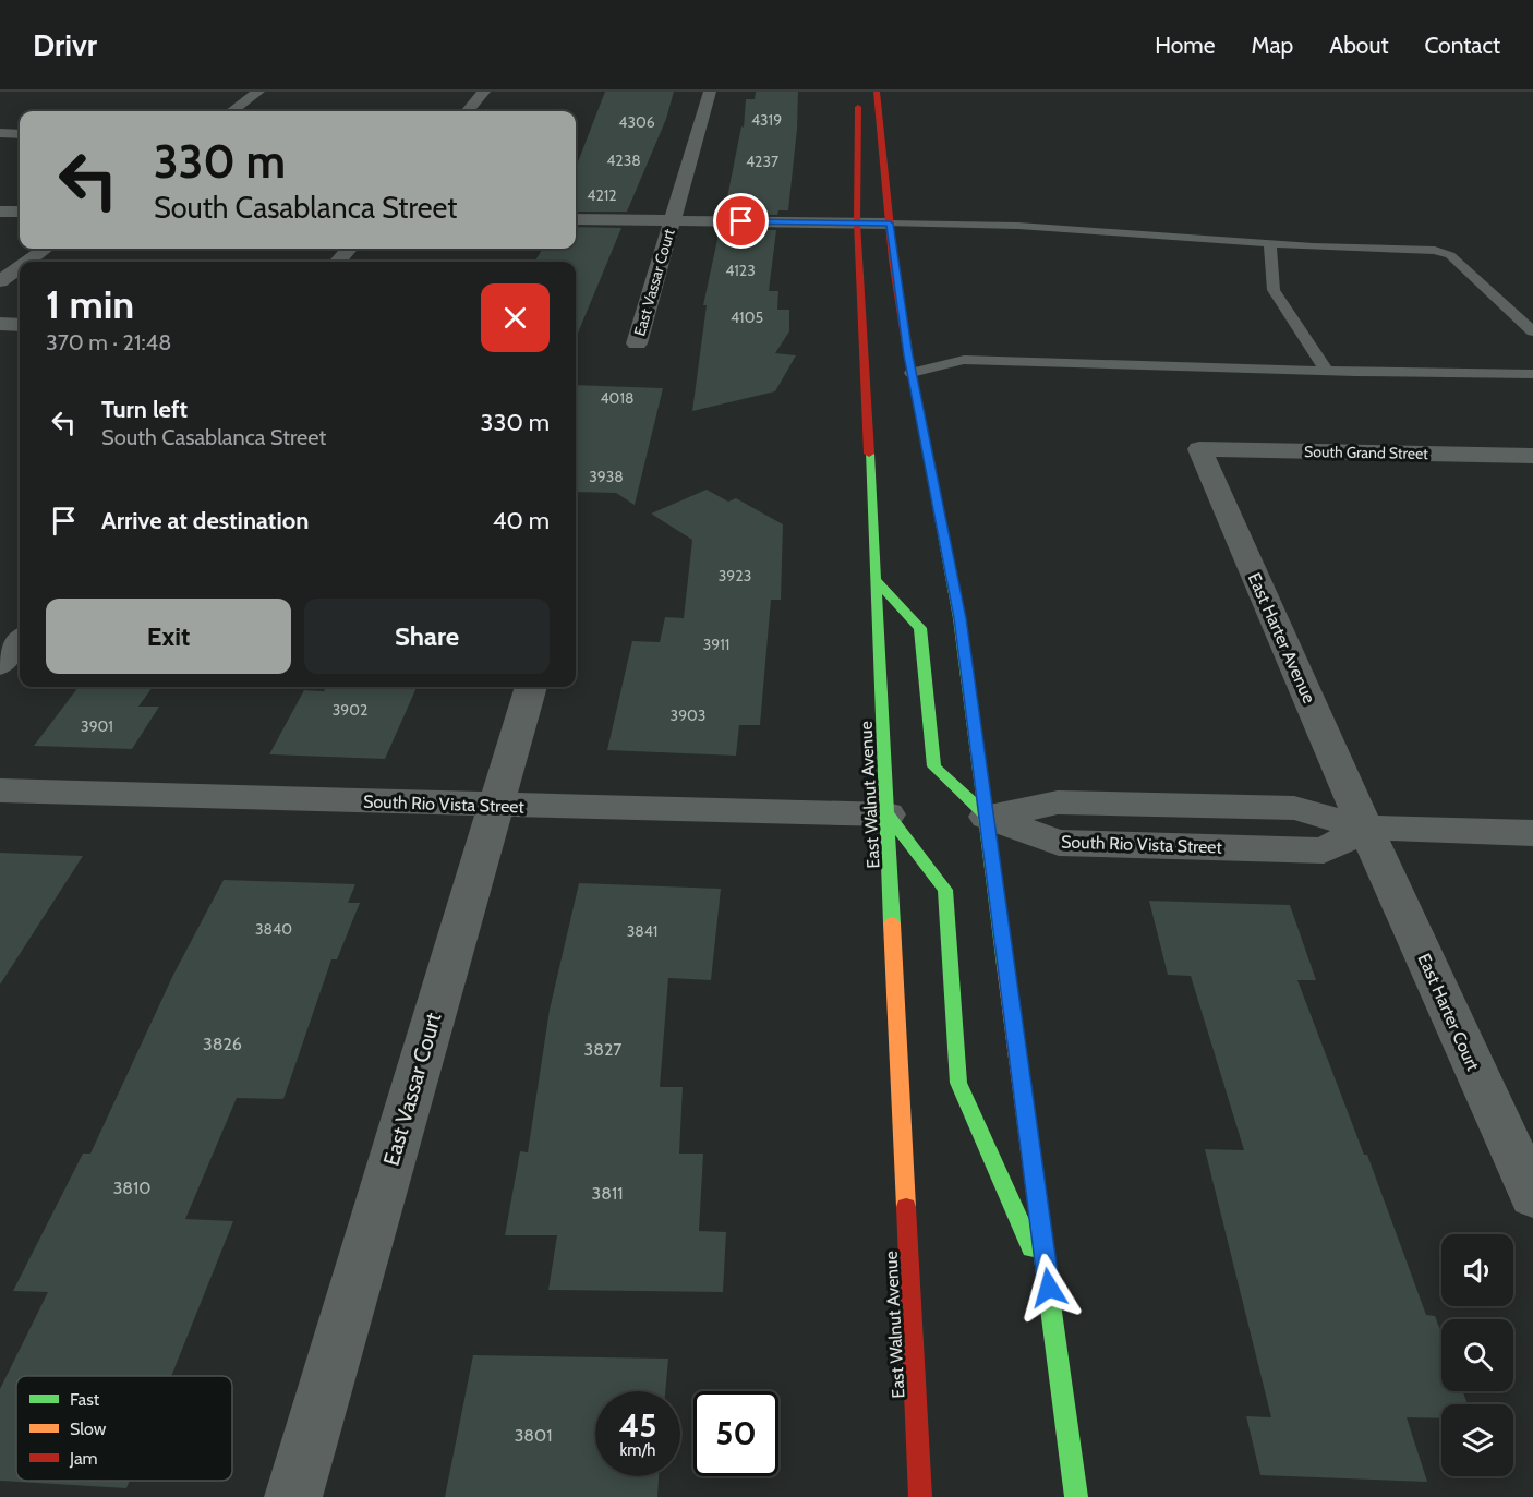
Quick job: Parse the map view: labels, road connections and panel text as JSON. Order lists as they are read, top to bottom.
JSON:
{
  "streets": {
    "main road": ["East Walnut Avenue"],
    "street": [
      "East Vassar Court",
      "South Grand Street",
      "East Harter Avenue",
      "South Rio Vista Street",
      "East Harter Court"
    ]
  },
  "crossings": [
    ["East Vassar Court", "South Rio Vista Street"],
    ["South Grand Street", "East Harter Avenue"],
    ["East Harter Avenue", "South Rio Vista Street"],
    ["East Harter Avenue", "East Harter Court"],
    ["East Walnut Avenue", "South Rio Vista Street"],
    ["South Rio Vista Street", "East Harter Court"]
  ],
  "house_numbers": [
    "4319",
    "4306",
    "4238",
    "4237",
    "4212",
    "4123",
    "4105",
    "4018",
    "3938",
    "3923",
    "3911",
    "3902",
    "3903",
    "3901",
    "3840",
    "3841",
    "3826",
    "3827",
    "3810",
    "3811",
    "3801"
  ],
  "legend": ["Fast", "Slow", "Jam"],
  "page": {
    "header": "Drivr",
    "nav": [
      "Home",
      "Map",
      "About",
      "Contact"
    ],
    "turn": ["330 m", "South Casablanca Street"],
    "heading": ["1 min", "370 m · 21:48"],
    "list": [
      {
        "name": "Turn left",
        "note": "South Casablanca Street",
        "value": "330 m"
      },
      {
        "name": "Arrive at destination",
        "value": "40 m"
      }
    ],
    "buttons": ["Exit", "Share"],
    "speed": "45 km/h",
    "limit": "50"
  }
}
